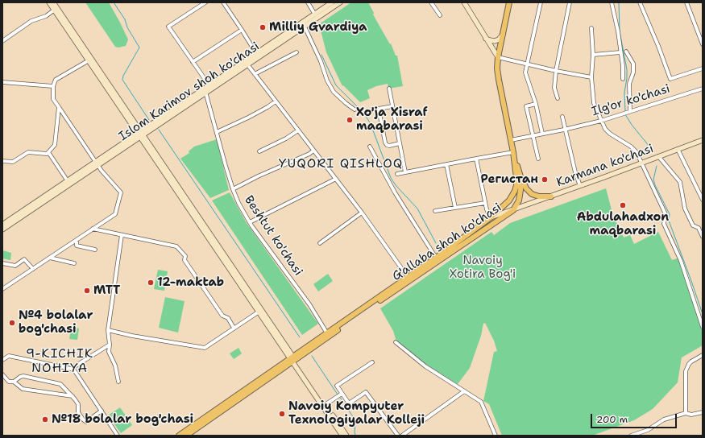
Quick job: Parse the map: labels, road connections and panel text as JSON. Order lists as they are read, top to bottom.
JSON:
{
  "streets": {
    "main road": ["Islom Karimov shoh ko'chasi", "Karmana ko'chasi", "G'allaba shoh ko'chasi"],
    "street": ["Ilg'or ko'chasi", "Beshtut ko'chasi"]
  },
  "crossings": [
    ["Islom Karimov shoh ko'chasi", "Beshtut ko'chasi"],
    ["Karmana ko'chasi", "G'allaba shoh ko'chasi"],
    ["Beshtut ko'chasi", "G'allaba shoh ko'chasi"]
  ],
  "districts": ["YUQORI QISHLOQ", "9-KICHIK NOHIYA"],
  "parks": ["Navoiy Xotira Bog'i"],
  "places": [
    "Milliy Gvardiya",
    "Xo'ja Xisraf maqbarasi",
    "Регистан",
    "Abdulahadxon maqbarasi",
    "12-maktab",
    "MTT",
    "№4 bolalar bog'chasi",
    "Navoiy Kompyuter Texnologiyalar Kolleji",
    "№18 bolalar bog'chasi"
  ],
  "scale_bar": "200 m"
}
